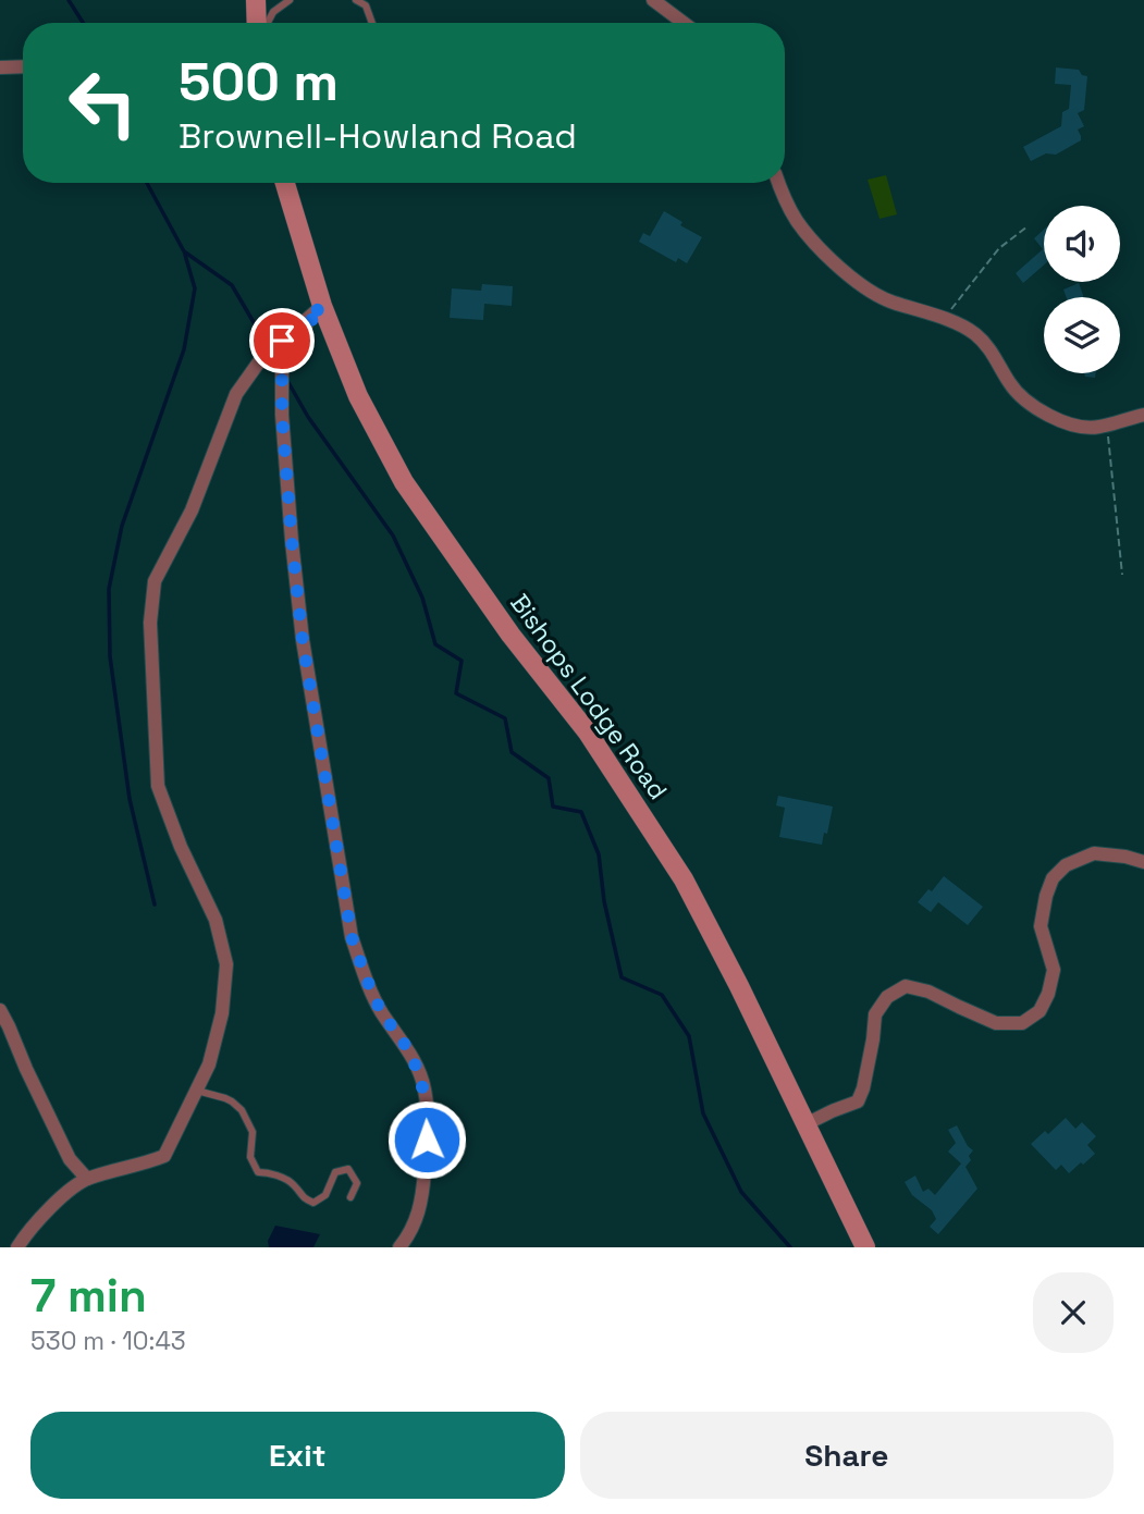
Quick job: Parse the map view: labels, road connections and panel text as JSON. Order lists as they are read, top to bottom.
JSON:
{
  "streets": {
    "street": ["Bishops Lodge Road"]
  },
  "page": {
    "turn": ["500 m", "Brownell-Howland Road"],
    "heading": ["7 min", "530 m · 10:43"],
    "buttons": ["Exit", "Share"]
  }
}
